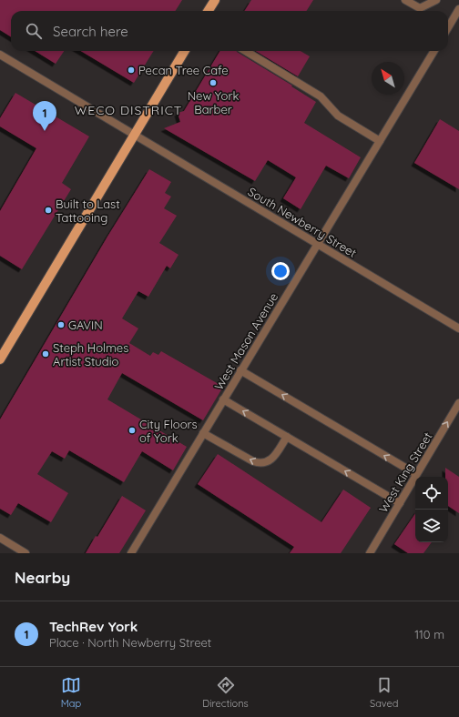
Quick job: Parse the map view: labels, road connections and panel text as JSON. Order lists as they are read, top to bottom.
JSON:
{
  "streets": {
    "street": ["South Newberry Street", "West Mason Avenue", "West King Street"]
  },
  "crossings": [
    ["South Newberry Street", "West Mason Avenue"]
  ],
  "one_way": ["West King Street"],
  "districts": ["WECO DISTRICT"],
  "places": [
    "Pecan Tree Cafe",
    "New York Barber",
    "Built to Last Tattooing",
    "GAVIN",
    "Steph Holmes Artist Studio",
    "City Floors of York"
  ],
  "north": "top left",
  "page": {
    "search": "Search here",
    "pins": "1",
    "heading": "Nearby",
    "list": [
      {
        "mark": "1",
        "name": "TechRev York",
        "note": "Place · North Newberry Street",
        "value": "110 m"
      }
    ],
    "nav": ["Map", "Directions", "Saved"]
  }
}
